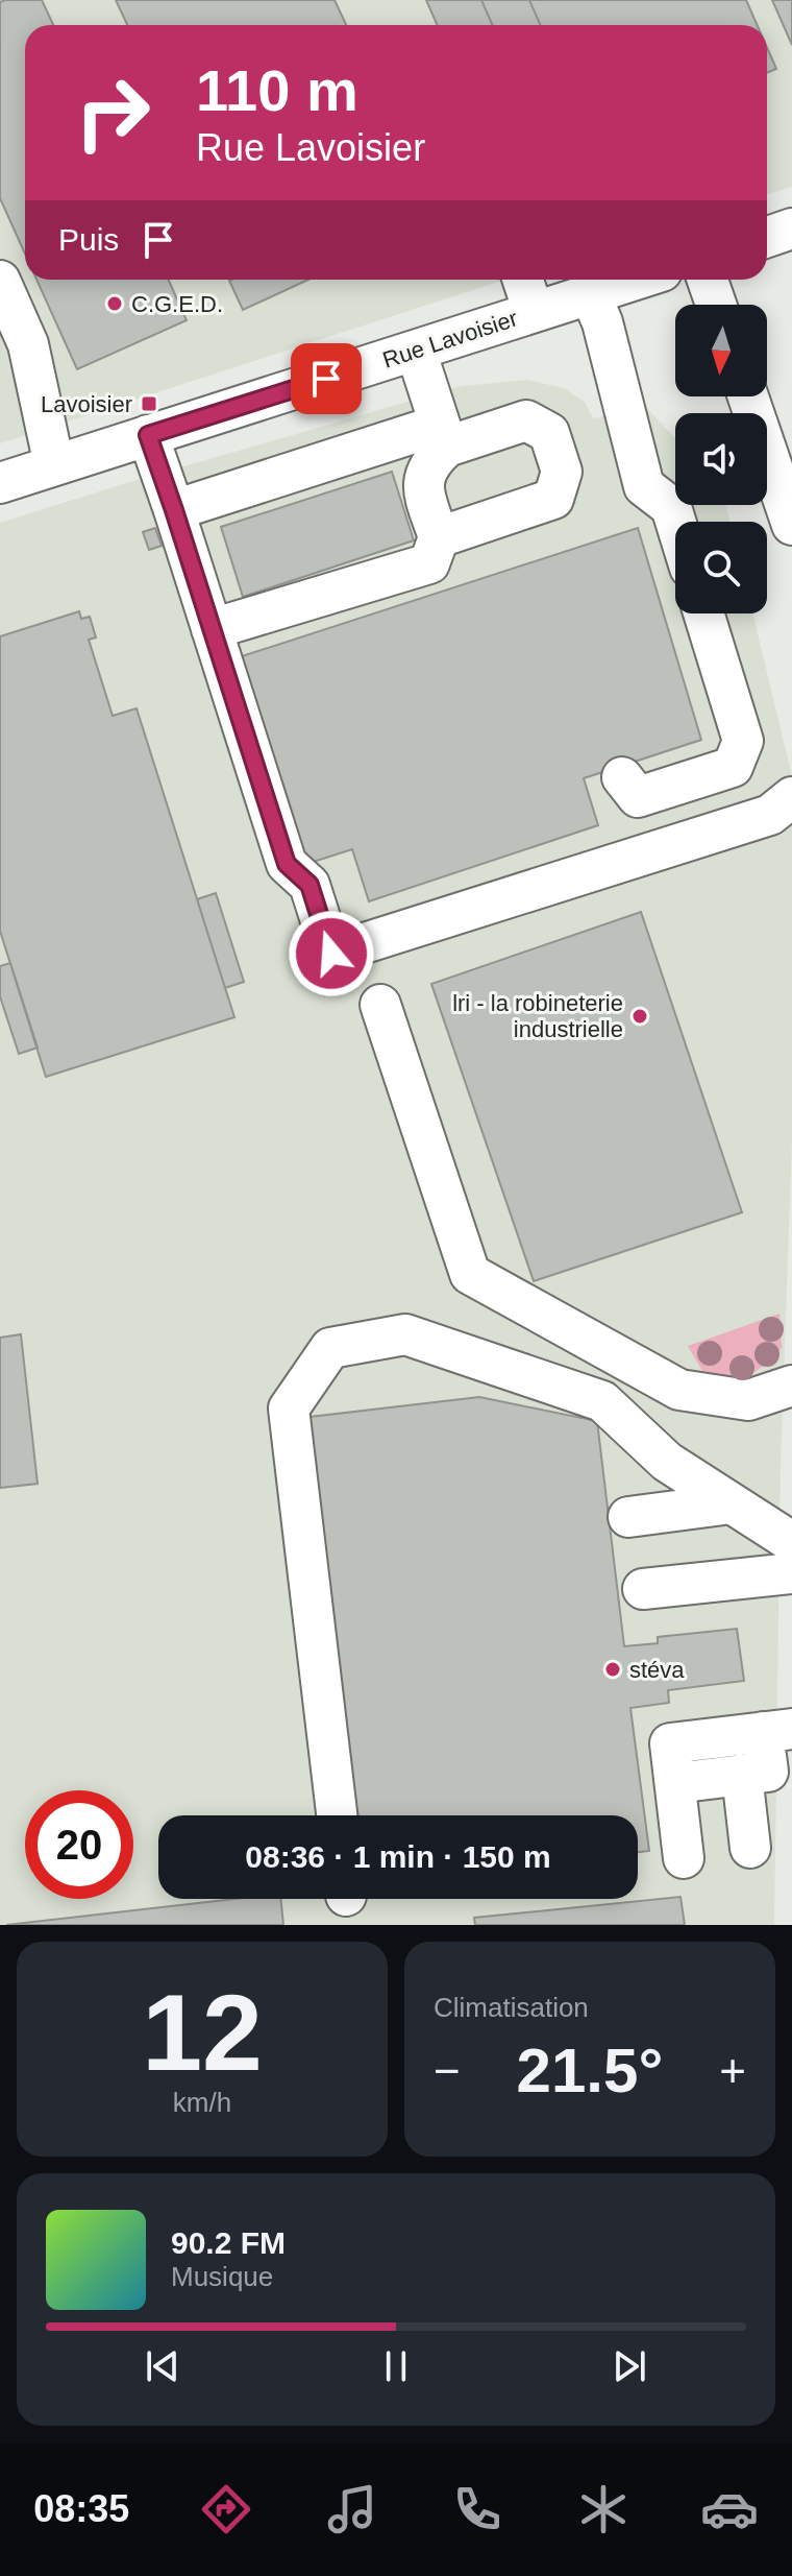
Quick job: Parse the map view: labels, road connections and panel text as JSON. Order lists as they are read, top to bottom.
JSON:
{
  "streets": {
    "street": ["Rue Lavoisier"]
  },
  "places": {
    "other": ["C.G.E.D.", "lri - la robineterie industrielle", "stéva"],
    "transit": ["Lavoisier"]
  },
  "north": "bottom",
  "page": {
    "turn": ["110 m", "Rue Lavoisier"],
    "then": "Puis",
    "limit": "20",
    "trip": "08:36 · 1 min · 150 m",
    "tile": [
      ["12", "km/h"],
      "Climatisation"
    ],
    "heat": ["−", "21.5°", "+"],
    "song": ["90.2 FM", "Musique"],
    "tabs": "08:35"
  }
}
